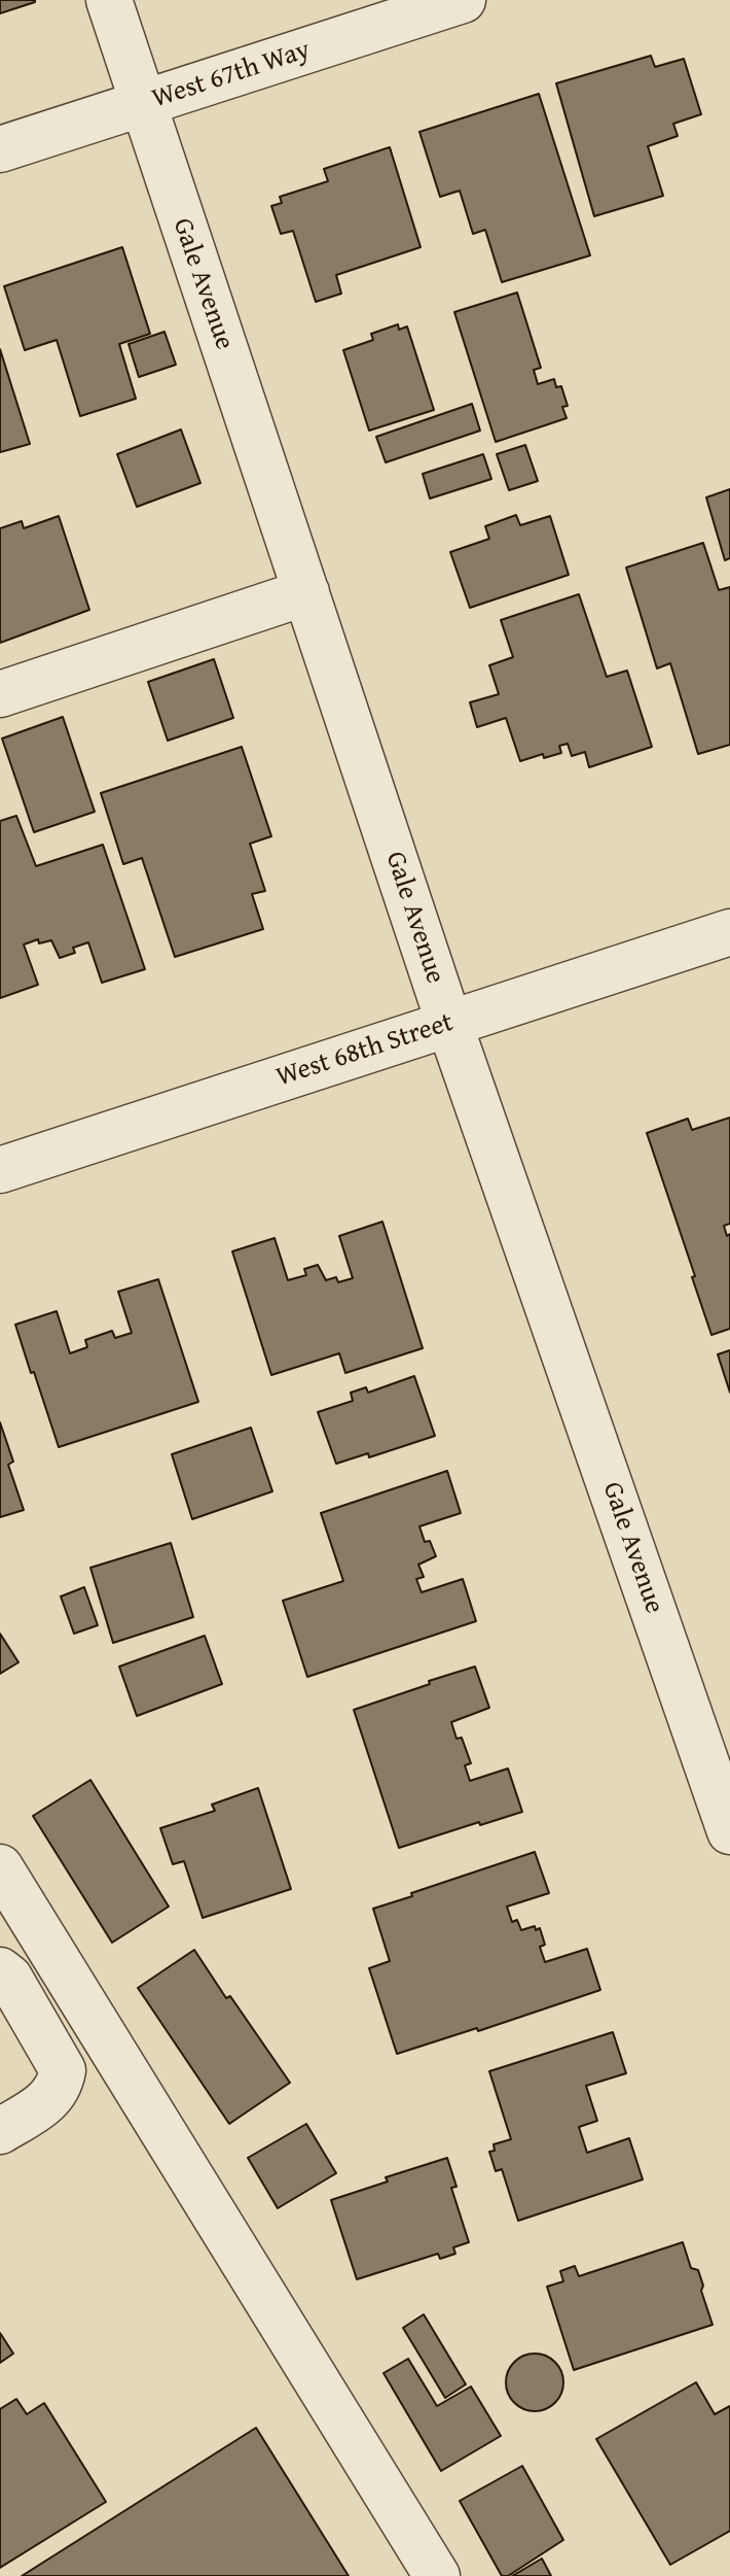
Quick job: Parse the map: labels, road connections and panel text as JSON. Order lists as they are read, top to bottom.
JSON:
{
  "streets": {
    "street": ["West 67th Way", "Gale Avenue", "West 68th Street"]
  },
  "crossings": [
    ["West 67th Way", "Gale Avenue"],
    ["Gale Avenue", "West 68th Street"]
  ]
}
